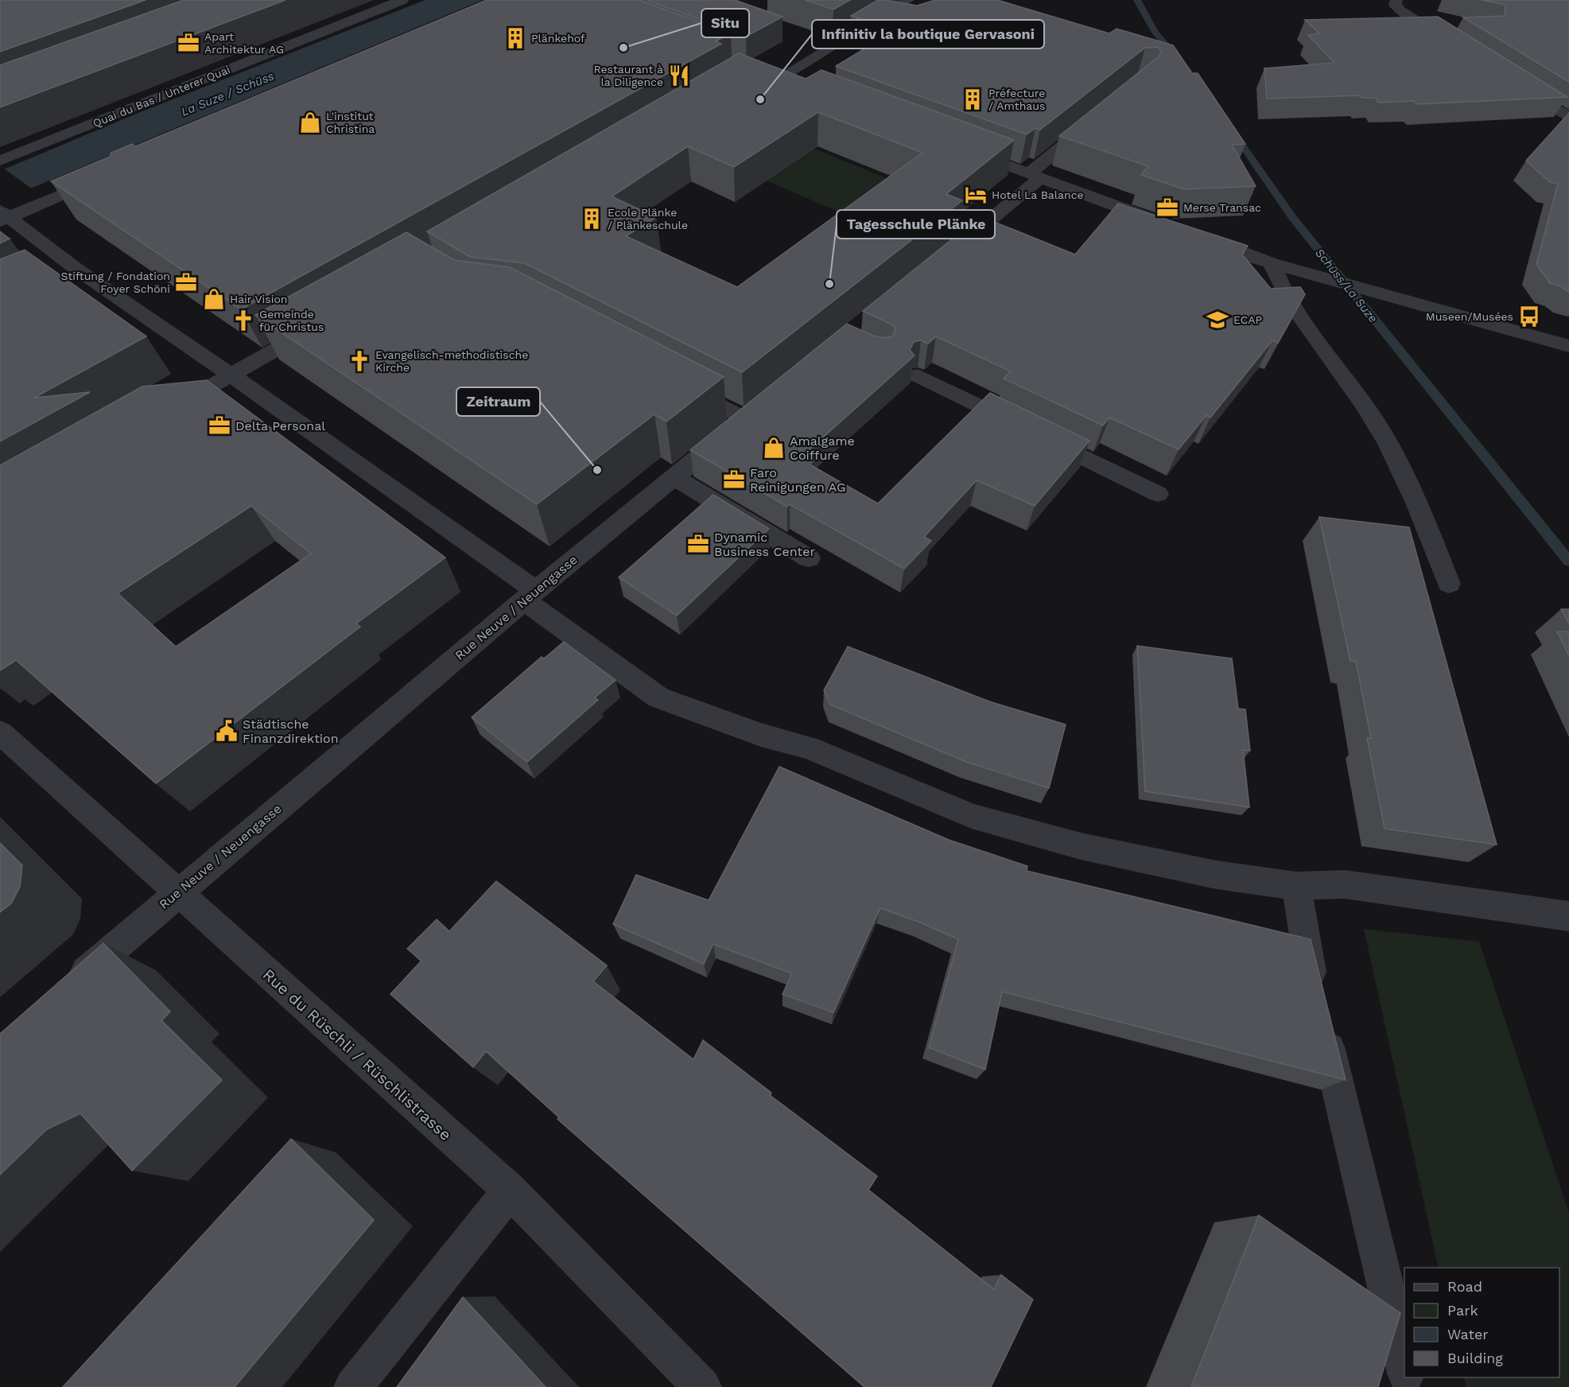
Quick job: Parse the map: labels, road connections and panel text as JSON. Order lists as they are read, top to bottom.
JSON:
{
  "streets": {
    "street": ["Quai du Bas / Unterer Quai", "Rue Neuve / Neuengasse", "Rue du Rüschli / Rüschlistrasse"]
  },
  "crossings": [
    ["Rue Neuve / Neuengasse", "Rue du Rüschli / Rüschlistrasse"]
  ],
  "water": ["La Suze / Schüss", "Schüss/La Suze"],
  "places": {
    "building": ["Plänkehof", "Préfecture / Amthaus", "Ecole Plänke / Plänkeschule"],
    "office": [
      "Apart Architektur AG",
      "Merse Transac",
      "Stiftung / Fondation Foyer Schöni",
      "Delta Personal",
      "Faro Reinigungen AG",
      "Dynamic Business Center"
    ],
    "other": [
      "Situ",
      "Infinitiv la boutique Gervasoni",
      "Tagesschule Plänke",
      "Zeitraum"
    ],
    "restaurant": ["Restaurant à la Diligence"],
    "shop": ["L'institut Christina", "Hair Vision", "Amalgame Coiffure"],
    "hotel": ["Hotel La Balance"],
    "bus stop": ["Museen/Musées"],
    "school or university": ["ECAP"],
    "church": ["Gemeinde für Christus", "Evangelisch-methodistische Kirche"],
    "public building": ["Städtische Finanzdirektion"]
  },
  "legend": [
    "Road",
    "Park",
    "Water",
    "Building"
  ]
}
